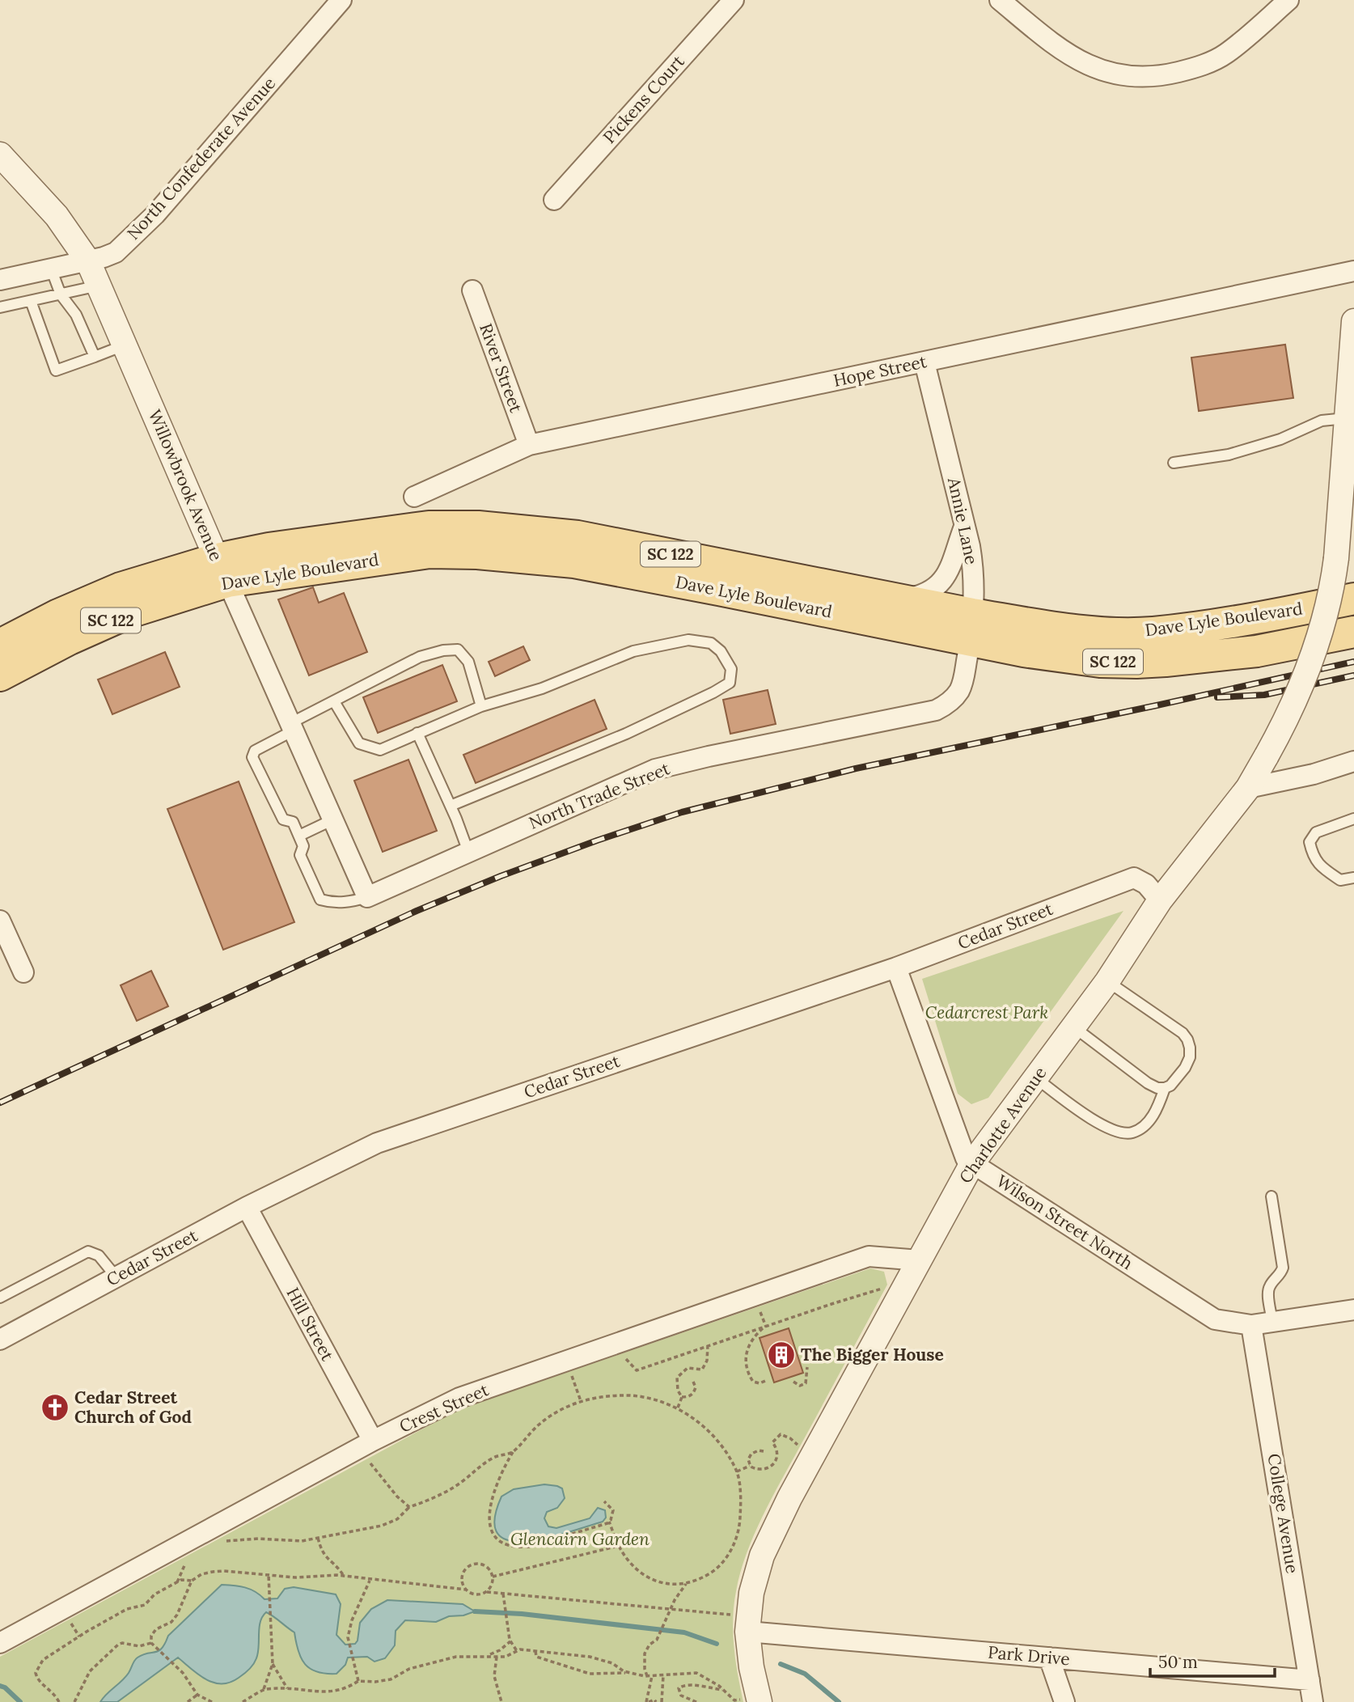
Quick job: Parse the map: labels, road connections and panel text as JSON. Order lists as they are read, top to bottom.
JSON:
{
  "streets": {
    "main road": ["SC 122", "Dave Lyle Boulevard"],
    "street": [
      "Pickens Court",
      "North Confederate Avenue",
      "River Street",
      "Hope Street",
      "Willowbrook Avenue",
      "Annie Lane",
      "North Trade Street",
      "Cedar Street",
      "Charlotte Avenue",
      "Wilson Street North",
      "Hill Street",
      "Crest Street",
      "College Avenue",
      "Park Drive"
    ]
  },
  "crossings": [
    ["North Confederate Avenue", "Willowbrook Avenue"],
    ["River Street", "Hope Street"],
    ["Hope Street", "Annie Lane"],
    ["Willowbrook Avenue", "Dave Lyle Boulevard"],
    ["Willowbrook Avenue", "North Trade Street"],
    ["Annie Lane", "Dave Lyle Boulevard"],
    ["Annie Lane", "North Trade Street"],
    ["Cedar Street", "Charlotte Avenue"],
    ["Cedar Street", "Wilson Street North"],
    ["Cedar Street", "Hill Street"],
    ["Charlotte Avenue", "Wilson Street North"],
    ["Charlotte Avenue", "Crest Street"],
    ["Charlotte Avenue", "Park Drive"],
    ["Wilson Street North", "College Avenue"],
    ["Hill Street", "Crest Street"],
    ["College Avenue", "Park Drive"]
  ],
  "parks": ["Cedarcrest Park", "Glencairn Garden"],
  "places": {
    "building": ["The Bigger House"],
    "church": ["Cedar Street Church of God"]
  },
  "scale_bar": "50 m"
}
